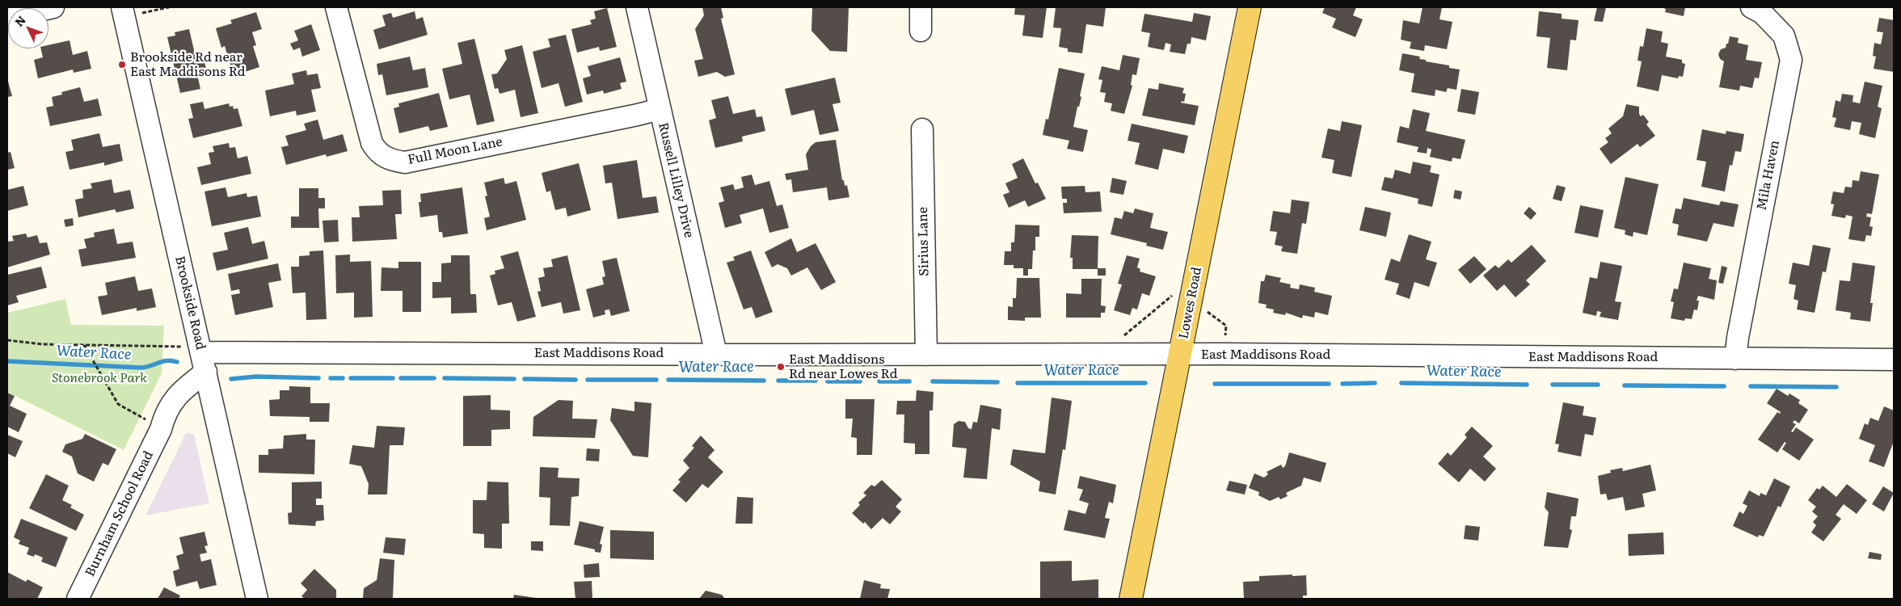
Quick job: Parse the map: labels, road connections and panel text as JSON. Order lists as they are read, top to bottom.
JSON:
{
  "streets": {
    "main road": ["Lowes Road"],
    "street": [
      "Full Moon Lane",
      "Mila Haven",
      "Russell Lilley Drive",
      "Sirius Lane",
      "Brookside Road",
      "East Maddisons Road",
      "Burnham School Road"
    ]
  },
  "crossings": [
    ["Full Moon Lane", "Russell Lilley Drive"],
    ["Mila Haven", "East Maddisons Road"],
    ["Russell Lilley Drive", "East Maddisons Road"],
    ["Sirius Lane", "East Maddisons Road"],
    ["Brookside Road", "East Maddisons Road"],
    ["Brookside Road", "Burnham School Road"],
    ["Lowes Road", "East Maddisons Road"],
    ["East Maddisons Road", "Burnham School Road"]
  ],
  "water": ["Water Race"],
  "parks": ["Stonebrook Park"],
  "places": ["Brookside Rd near East Maddisons Rd", "East Maddisons Rd near Lowes Rd"],
  "north": "top left"
}
